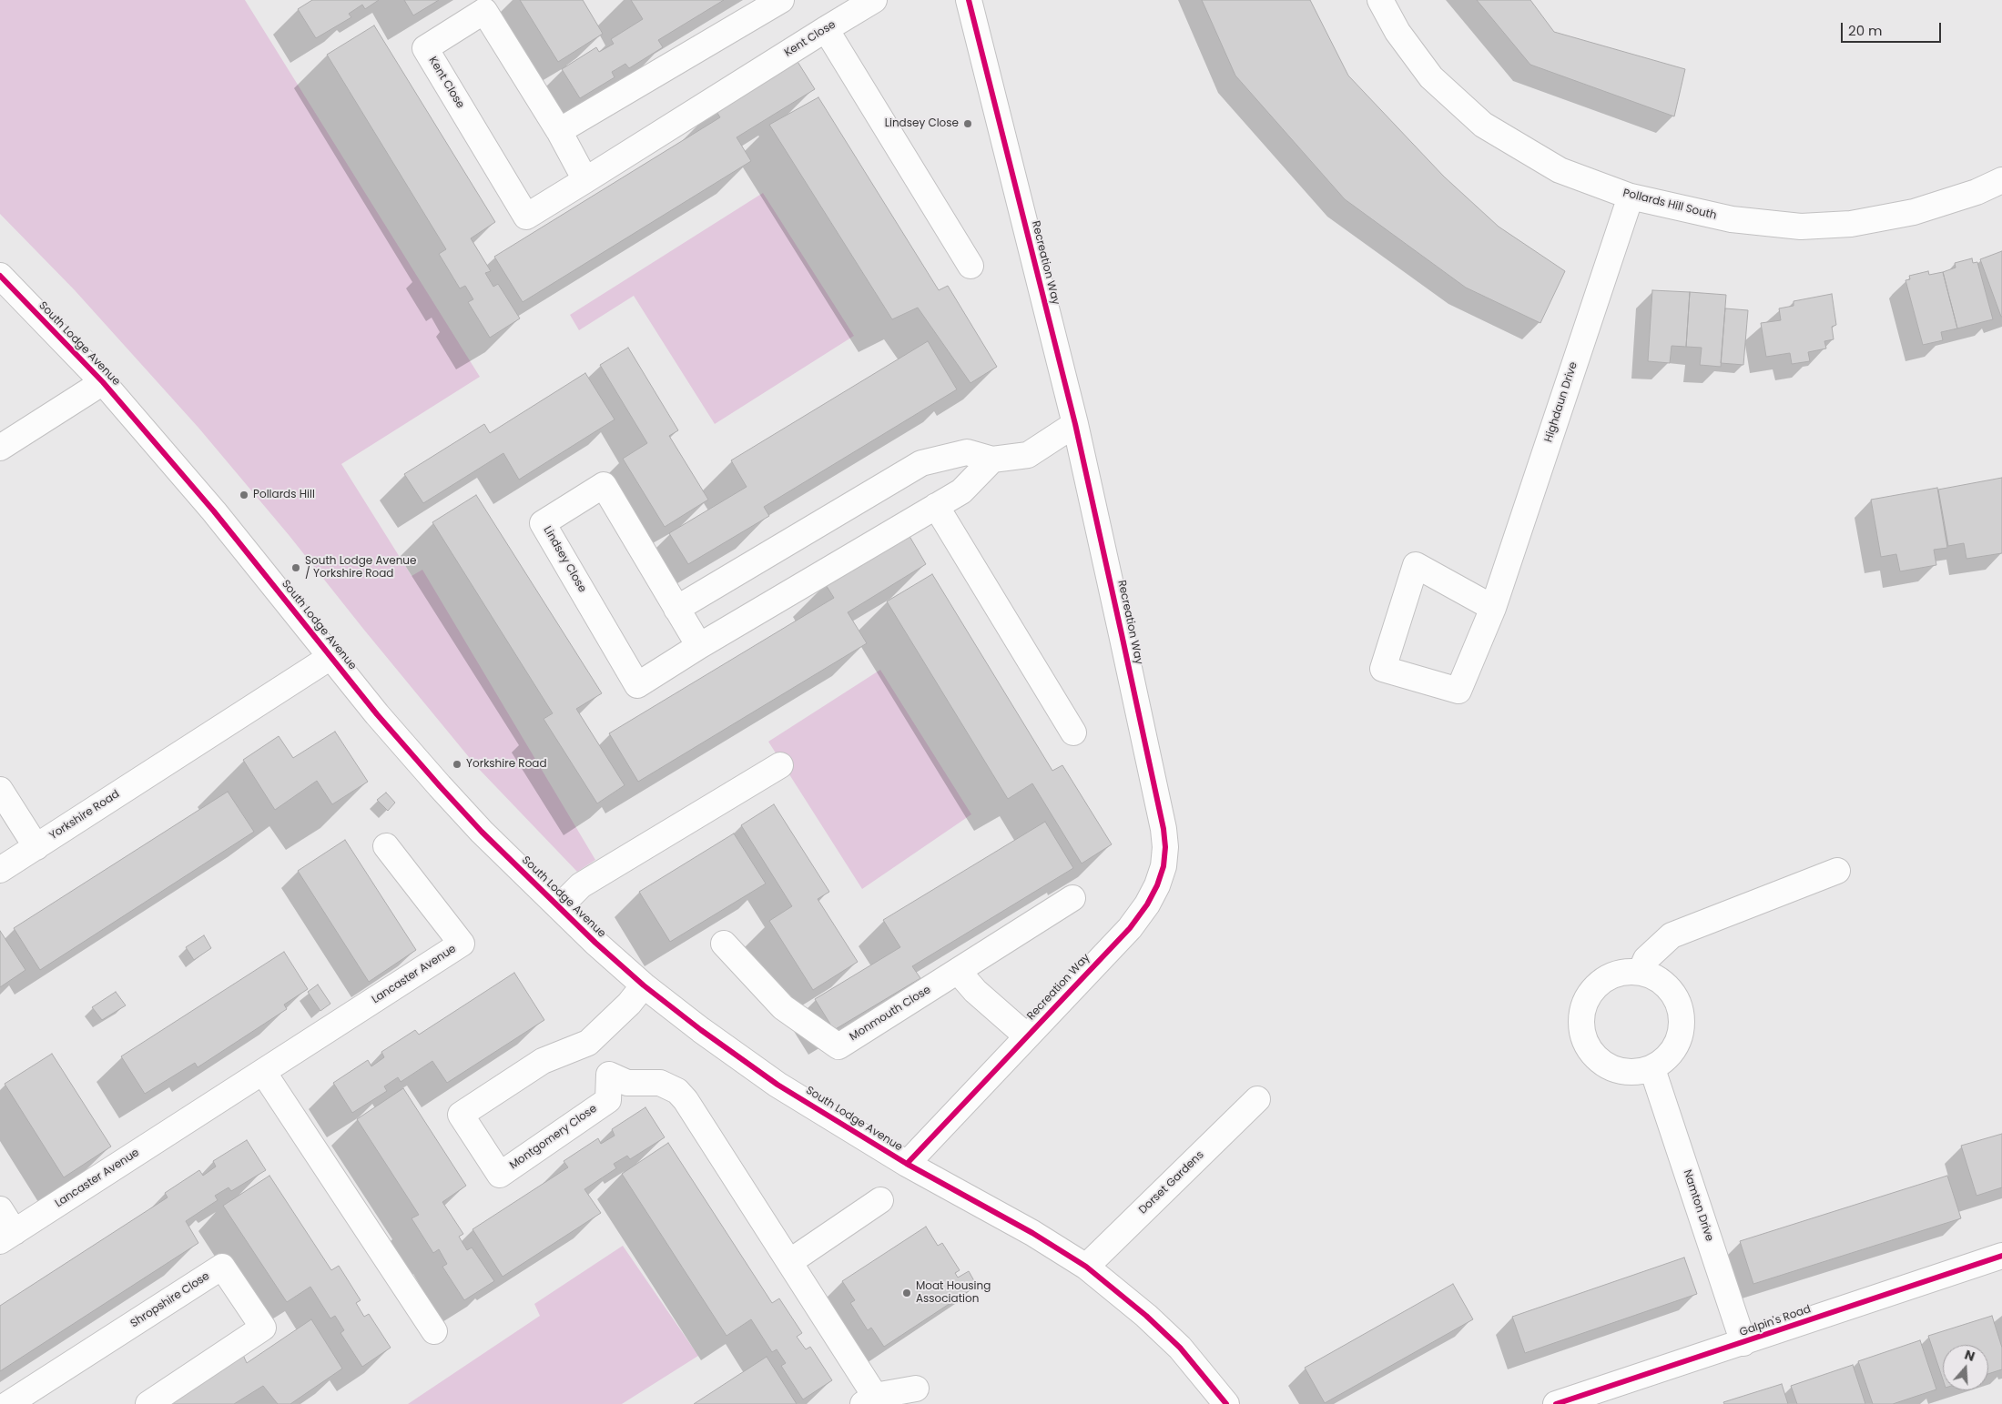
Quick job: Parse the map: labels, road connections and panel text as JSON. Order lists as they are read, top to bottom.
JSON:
{
  "streets": {
    "street": [
      "Kent Close",
      "Pollards Hill South",
      "Recreation Way",
      "South Lodge Avenue",
      "Highdaun Drive",
      "Lindsey Close",
      "Yorkshire Road",
      "Lancaster Avenue",
      "Monmouth Close",
      "Montgomery Close",
      "Dorset Gardens",
      "Namton Drive",
      "Shropshire Close",
      "Galpin's Road"
    ]
  },
  "crossings": [
    ["Pollards Hill South", "Highdaun Drive"],
    ["Recreation Way", "South Lodge Avenue"],
    ["South Lodge Avenue", "Yorkshire Road"],
    ["South Lodge Avenue", "Montgomery Close"],
    ["South Lodge Avenue", "Dorset Gardens"],
    ["Namton Drive", "Galpin's Road"]
  ],
  "places": [
    "Lindsey Close",
    "Pollards Hill",
    "South Lodge Avenue / Yorkshire Road",
    "Yorkshire Road",
    "Moat Housing Association"
  ],
  "scale_bar": "20 m",
  "north": "top"
}
